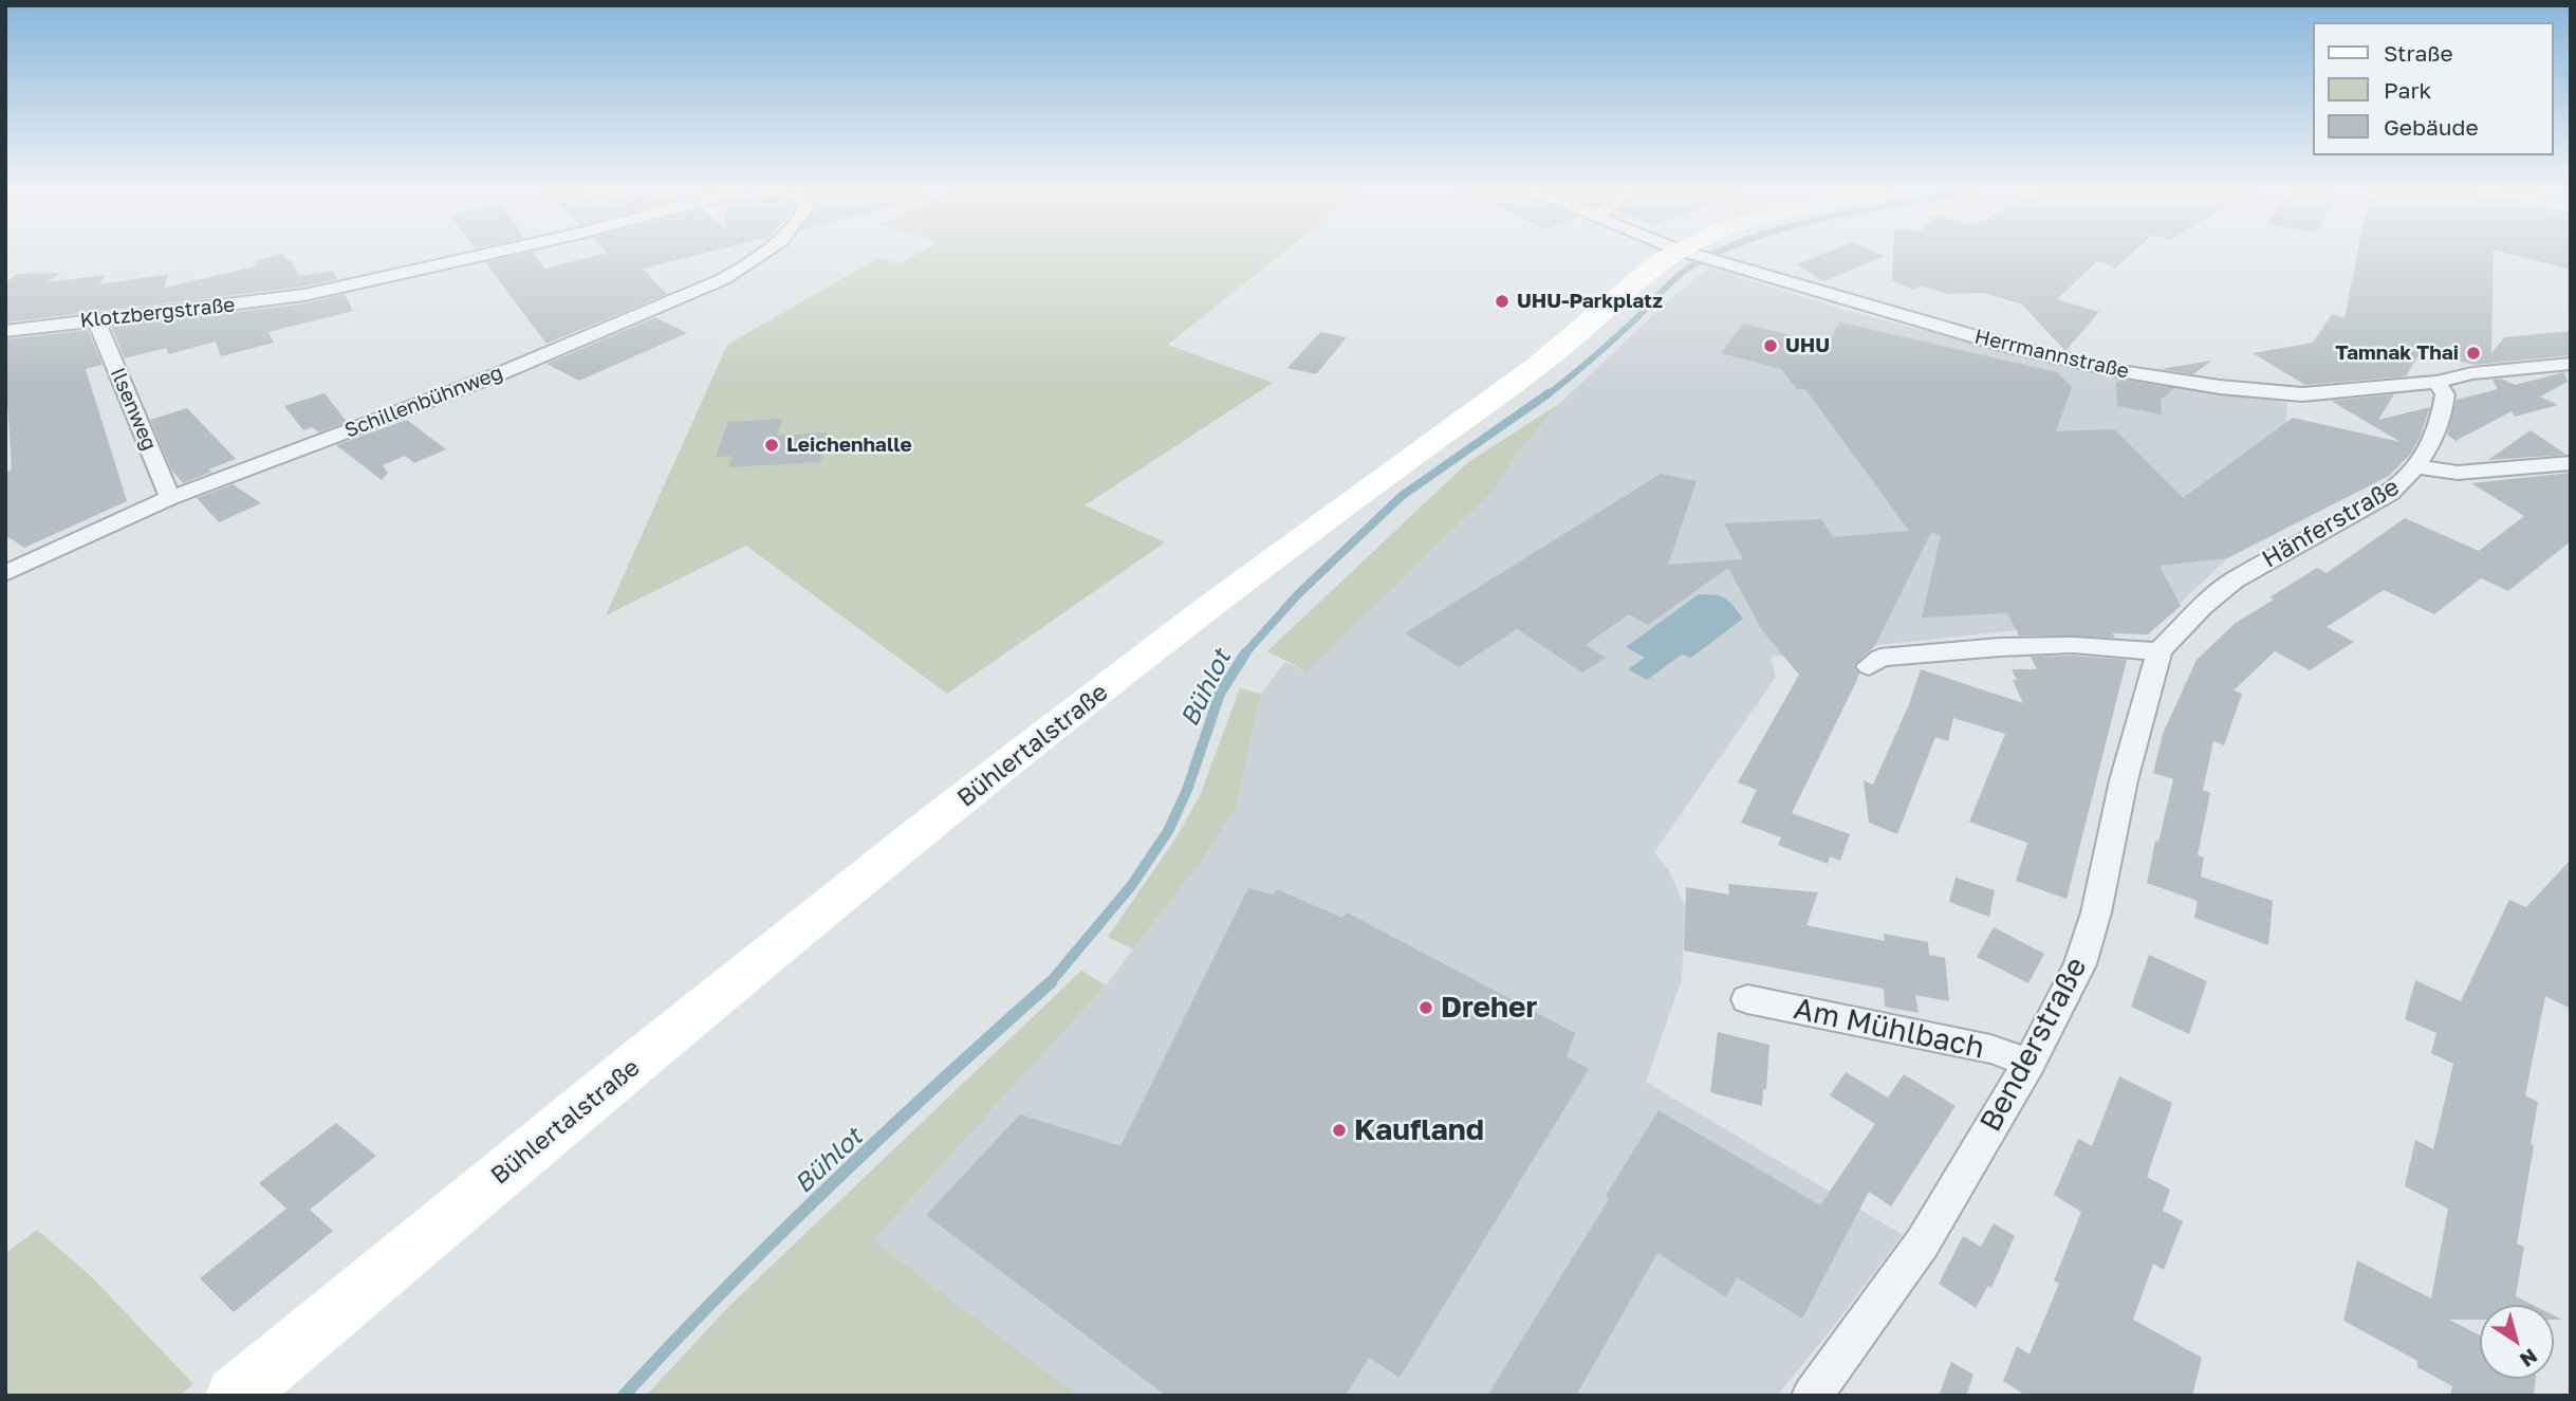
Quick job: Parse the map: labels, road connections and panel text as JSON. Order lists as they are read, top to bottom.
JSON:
{
  "streets": {
    "street": [
      "Klotzbergstraße",
      "Herrmannstraße",
      "Schillenbühnweg",
      "Ilsenweg",
      "Hänferstraße",
      "Bühlertalstraße",
      "Am Mühlbach",
      "Benderstraße"
    ]
  },
  "crossings": [
    ["Klotzbergstraße", "Ilsenweg"],
    ["Schillenbühnweg", "Ilsenweg"],
    ["Hänferstraße", "Benderstraße"],
    ["Am Mühlbach", "Benderstraße"]
  ],
  "water": ["Bühlot"],
  "places": [
    "UHU-Parkplatz",
    "UHU",
    "Tamnak Thai",
    "Leichenhalle",
    "Dreher",
    "Kaufland"
  ],
  "legend": ["Straße", "Park", "Gebäude"],
  "north": "bottom right"
}
